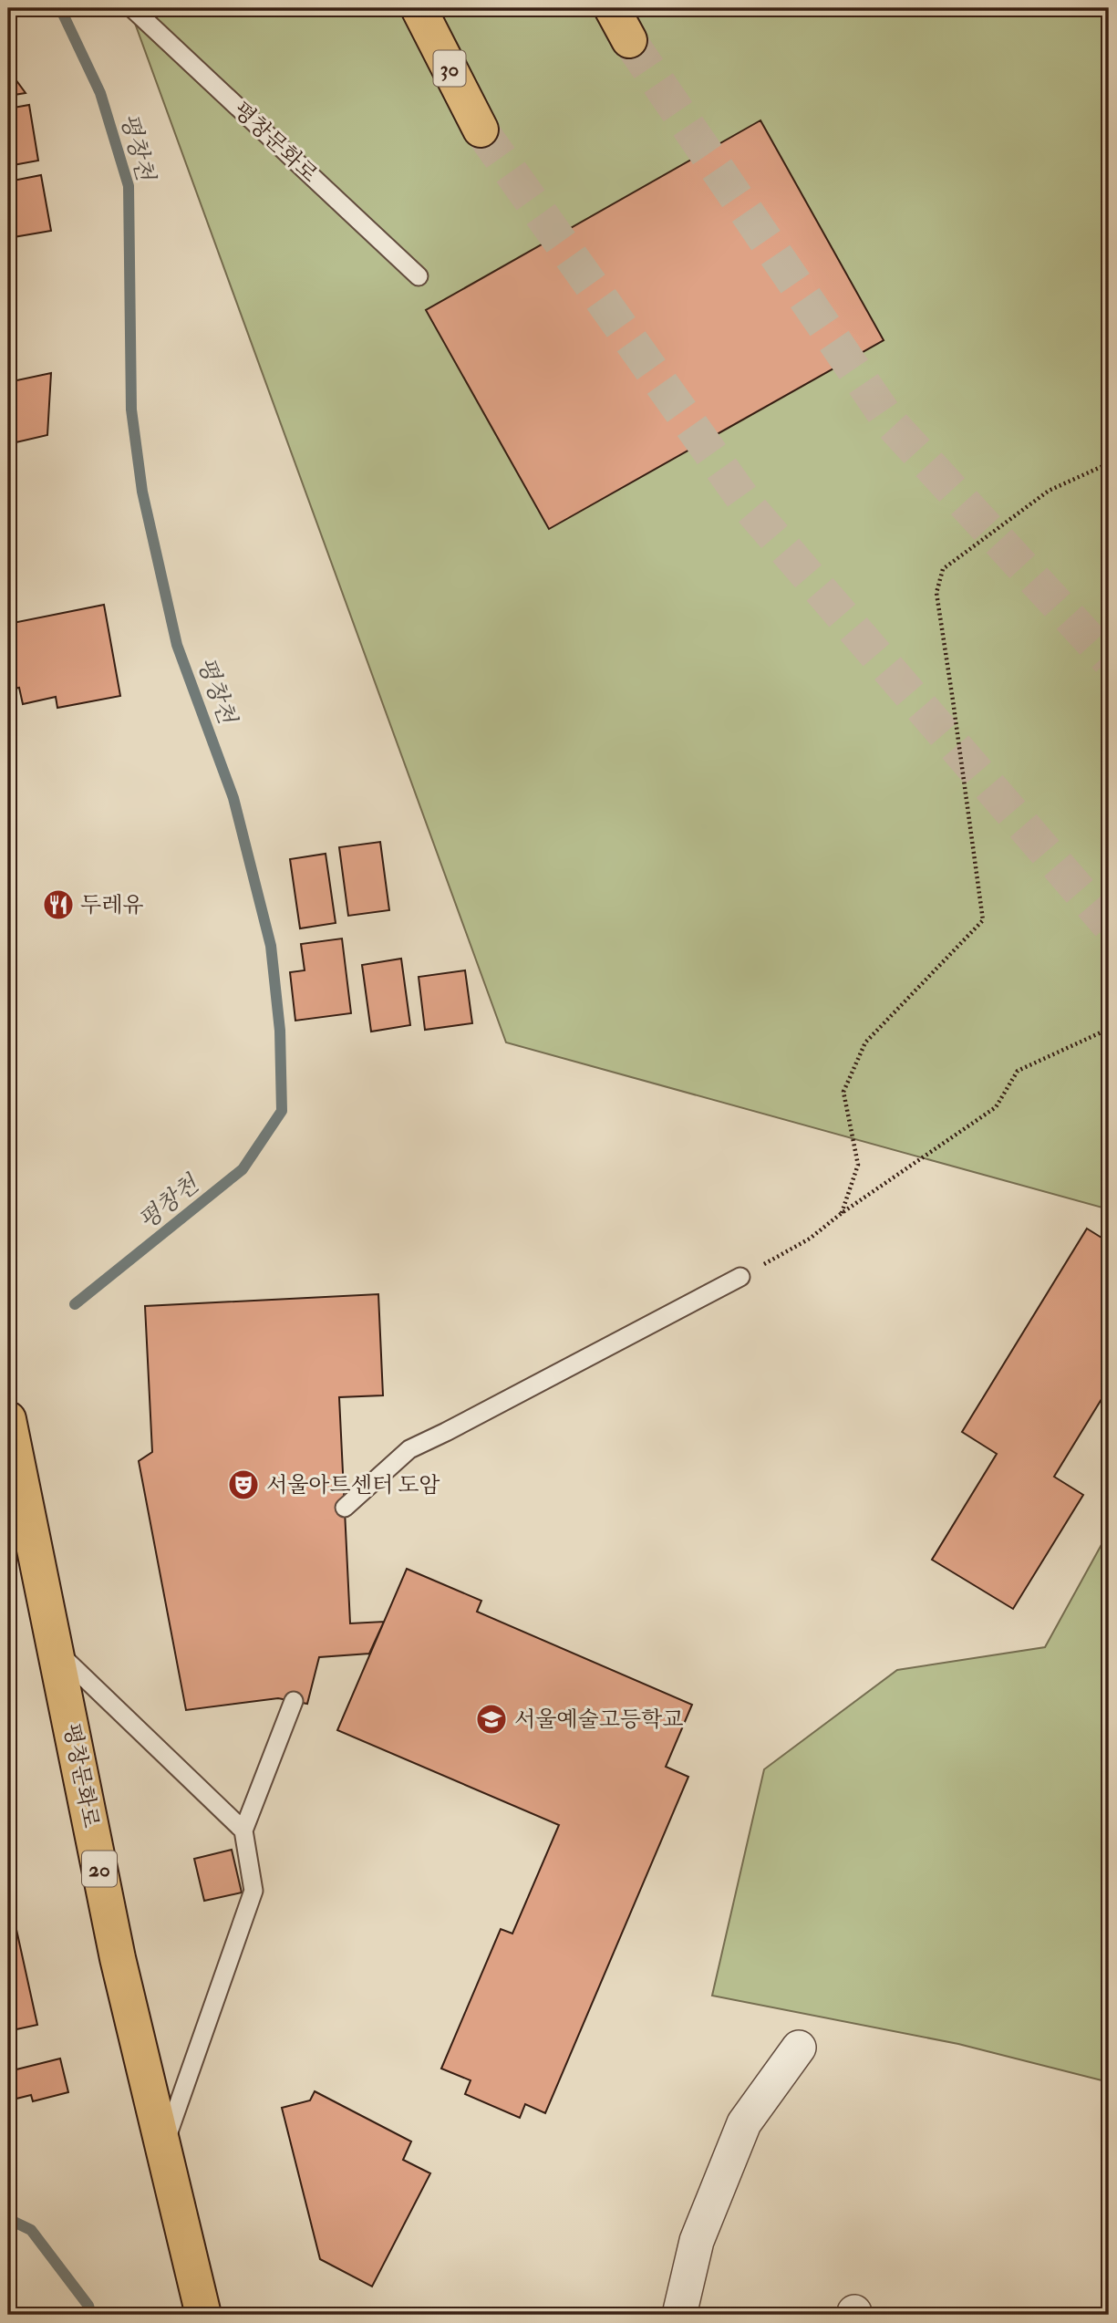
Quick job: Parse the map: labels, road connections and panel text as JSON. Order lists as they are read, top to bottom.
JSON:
{
  "streets": {
    "main road": ["30", "평창문화로", "20"]
  },
  "water": ["평창천"],
  "places": {
    "restaurant": ["두레유"],
    "theatre": ["서울아트센터 도암"],
    "school or university": ["서울예술고등학교"]
  }
}
